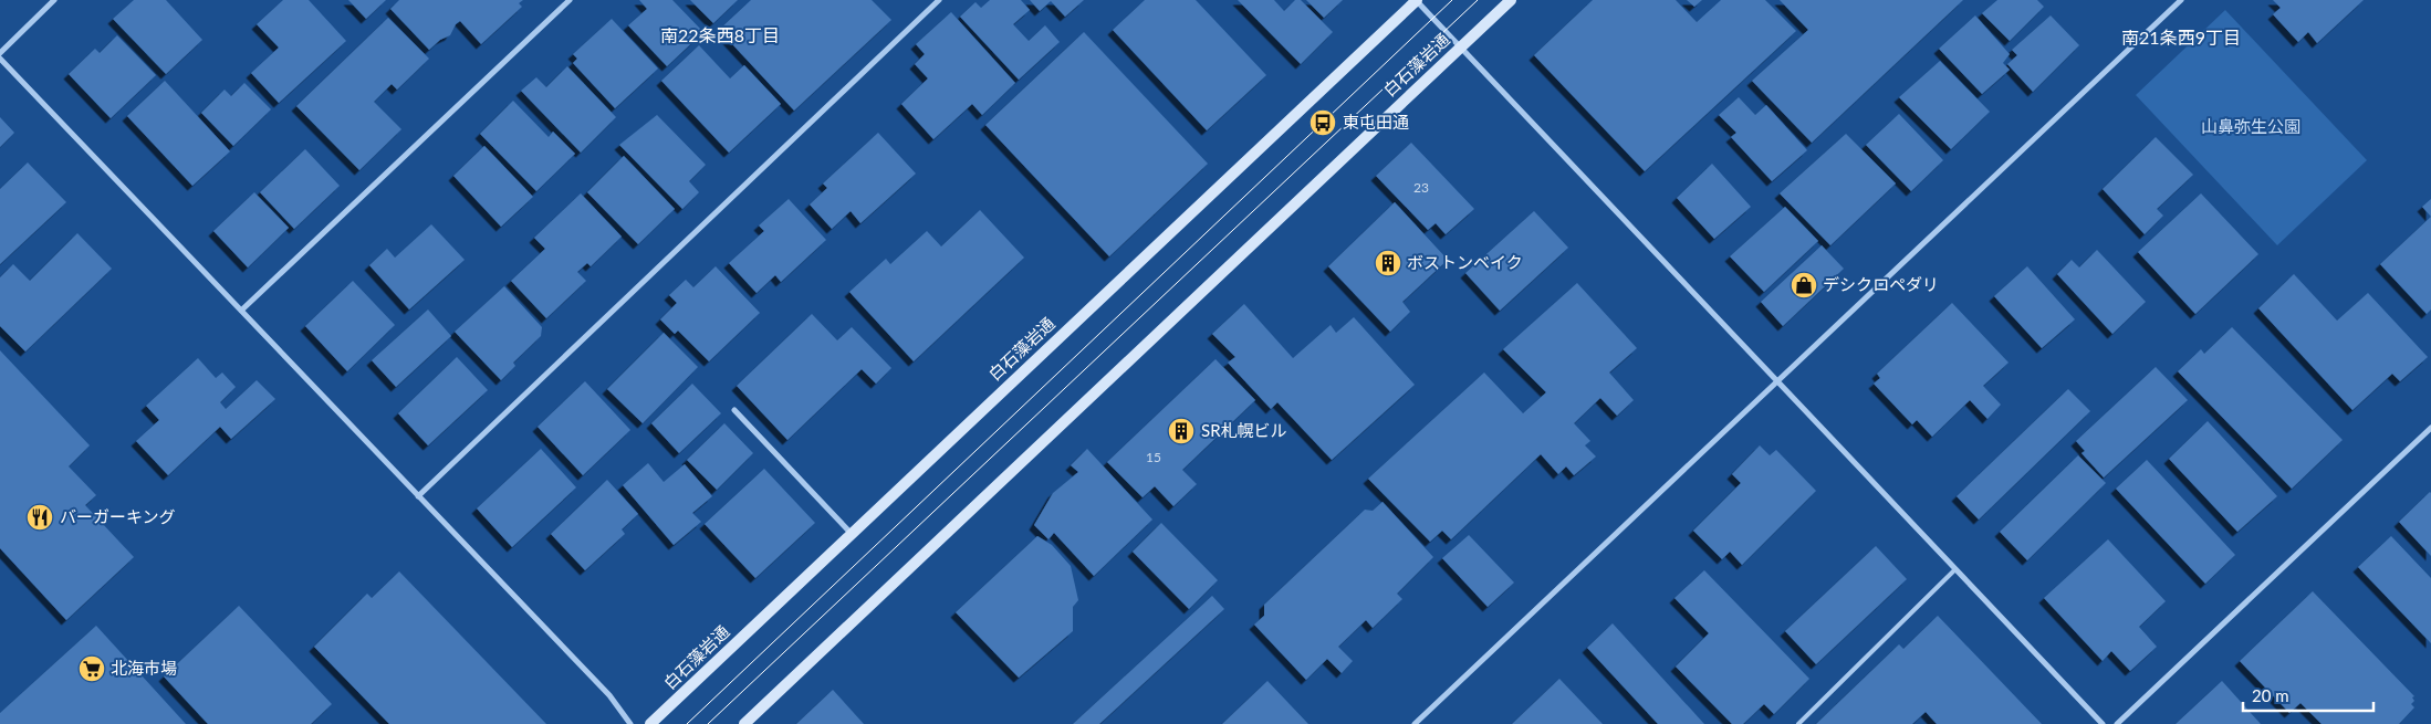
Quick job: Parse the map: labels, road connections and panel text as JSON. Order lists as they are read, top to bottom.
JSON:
{
  "streets": {
    "main road": ["白石藻岩通"]
  },
  "districts": ["南22条西8丁目", "南21条西9丁目"],
  "parks": ["山鼻弥生公園"],
  "places": {
    "bus stop": ["東屯田通"],
    "building": ["ボストンベイク", "SR札幌ビル"],
    "shop": ["デシクロペダリ"],
    "restaurant": ["バーガーキング"],
    "supermarket": ["北海市場"]
  },
  "house_numbers": ["23", "15"],
  "scale_bar": "20 m"
}
